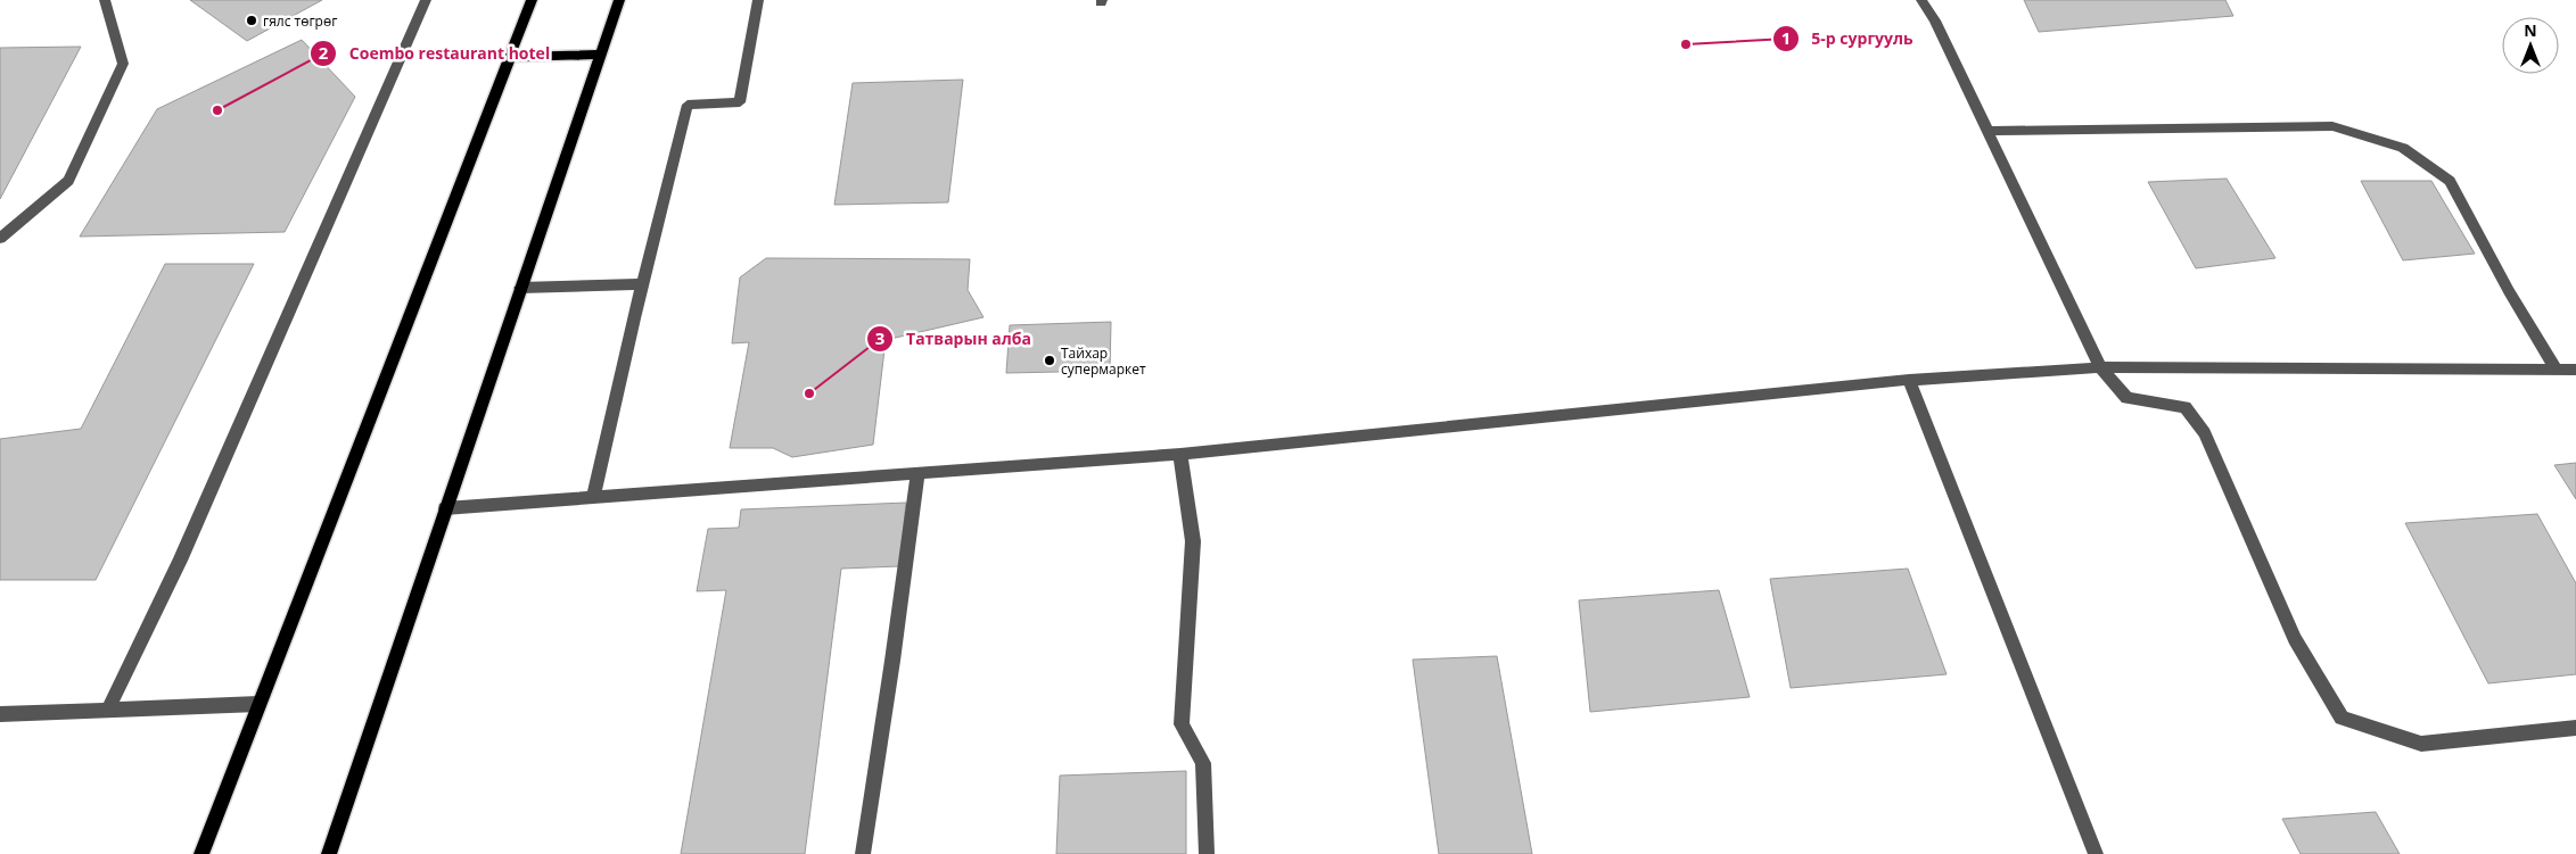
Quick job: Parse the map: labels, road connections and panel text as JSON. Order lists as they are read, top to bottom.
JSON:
{
  "places": [
    "гялс төгрөг",
    "5-р сургууль",
    "Coembo restaurant hotel",
    "Тайхар супермаркет",
    "Татварын алба"
  ],
  "north": "top"
}
